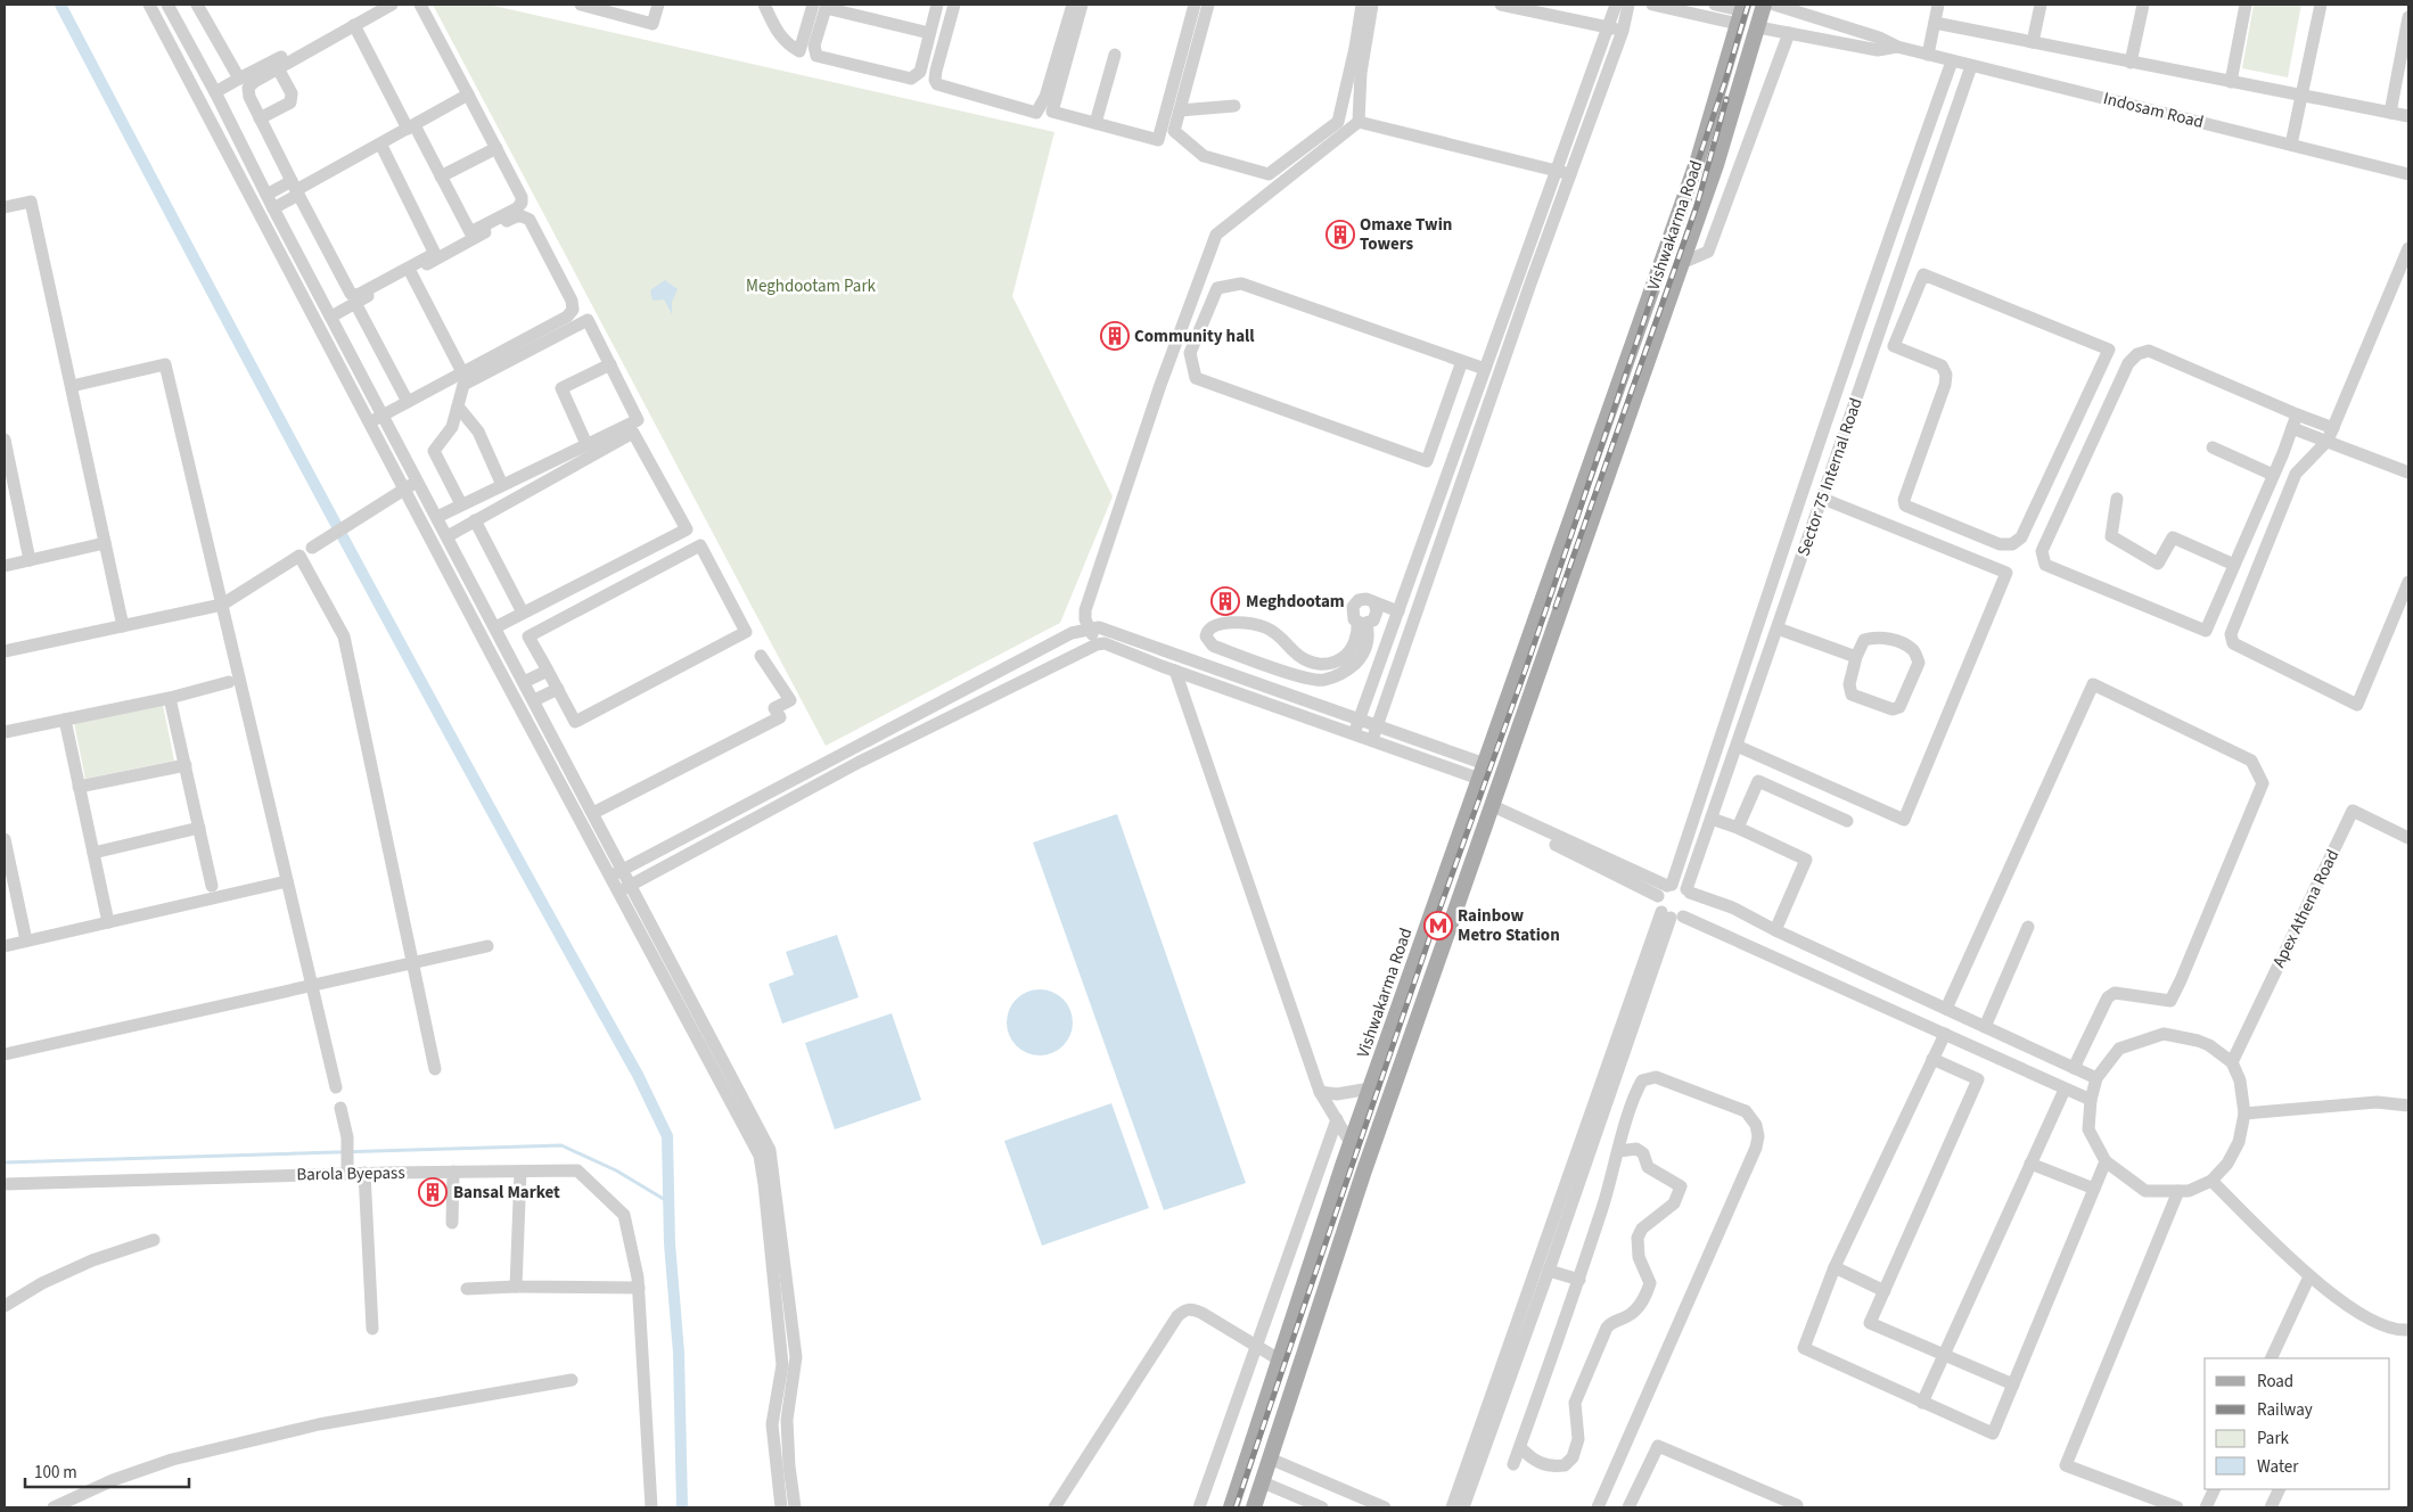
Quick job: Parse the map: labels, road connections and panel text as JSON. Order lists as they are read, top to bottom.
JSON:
{
  "streets": {
    "main road": ["Vishwakarma Road"],
    "street": [
      "Indosam Road",
      "Sector 75 Internal Road",
      "Apex Athena Road",
      "Barola Byepass"
    ]
  },
  "crossings": [
    ["Indosam Road", "Vishwakarma Road"],
    ["Indosam Road", "Sector 75 Internal Road"]
  ],
  "parks": ["Meghdootam Park"],
  "places": {
    "building": [
      "Omaxe Twin Towers",
      "Community hall",
      "Meghdootam",
      "Bansal Market"
    ],
    "metro station": ["Rainbow Metro Station"]
  },
  "legend": [
    "Road",
    "Railway",
    "Park",
    "Water"
  ],
  "scale_bar": "100 m"
}
